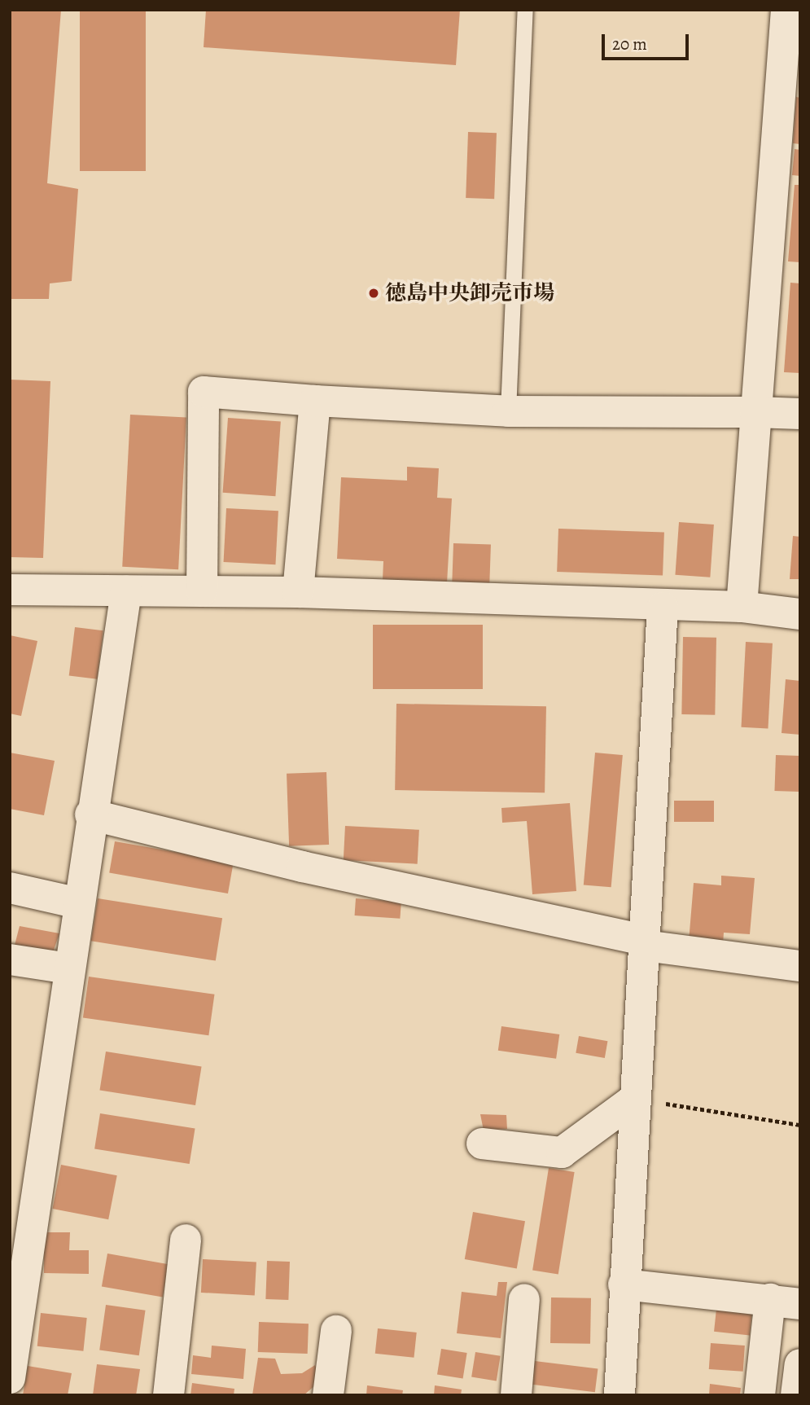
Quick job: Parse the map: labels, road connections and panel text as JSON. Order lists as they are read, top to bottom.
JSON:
{
  "places": ["徳島中央卸売市場"],
  "scale_bar": "20 m"
}
